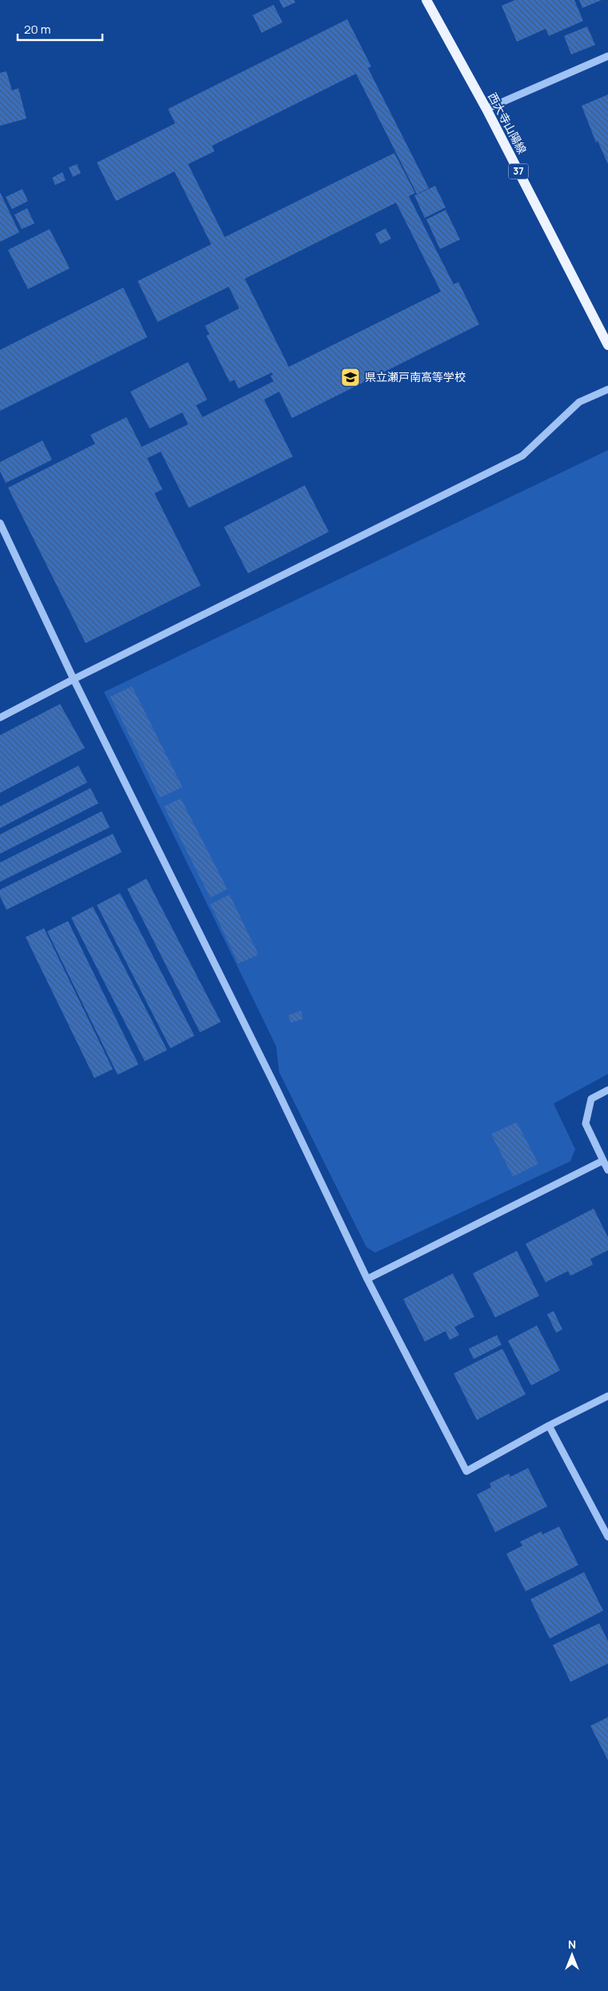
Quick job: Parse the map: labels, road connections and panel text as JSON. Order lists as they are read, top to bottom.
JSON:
{
  "streets": {
    "main road": ["西大寺山陽線", "37"]
  },
  "places": {
    "school or university": ["県立瀬戸南高等学校"]
  },
  "scale_bar": "20 m",
  "north": "top"
}
